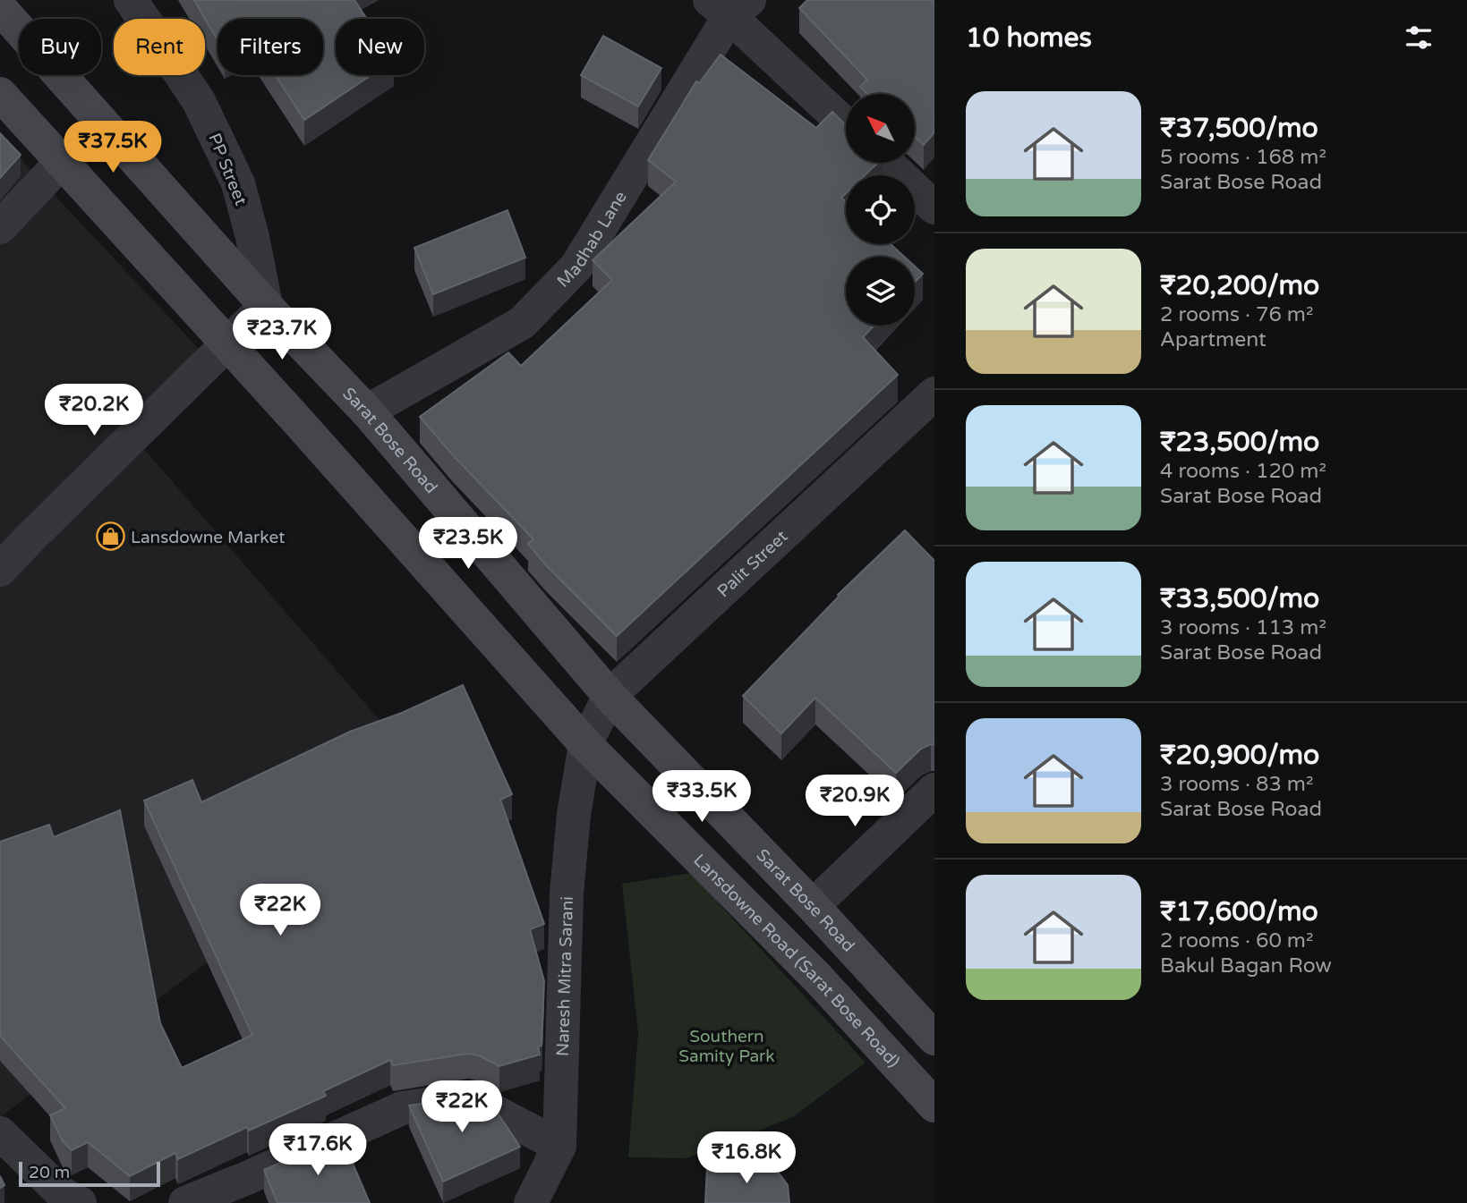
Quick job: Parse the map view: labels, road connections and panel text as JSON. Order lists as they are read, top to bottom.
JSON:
{
  "streets": {
    "main road": ["Sarat Bose Road", "Lansdowne Road (Sarat Bose Road)"],
    "street": [
      "PP Street",
      "Madhab Lane",
      "Palit Street",
      "Naresh Mitra Sarani"
    ]
  },
  "crossings": [
    ["PP Street", "Sarat Bose Road"],
    ["Madhab Lane", "Sarat Bose Road"],
    ["Sarat Bose Road", "Palit Street"],
    ["Palit Street", "Lansdowne Road (Sarat Bose Road)"],
    ["Palit Street", "Naresh Mitra Sarani"],
    ["Lansdowne Road (Sarat Bose Road)", "Naresh Mitra Sarani"]
  ],
  "parks": ["Southern Samity Park"],
  "places": {
    "shop": ["Lansdowne Market"]
  },
  "scale_bar": "20 m",
  "north": "top left",
  "page": {
    "heading": "10 homes",
    "chip": [
      "Buy",
      "Rent",
      "Filters",
      "New"
    ],
    "list": [
      {
        "name": "₹37,500/mo",
        "note": "5 rooms · 168 m² · Sarat Bose Road"
      },
      {
        "name": "₹20,200/mo",
        "note": "2 rooms · 76 m² · Apartment"
      },
      {
        "name": "₹23,500/mo",
        "note": "4 rooms · 120 m² · Sarat Bose Road"
      },
      {
        "name": "₹33,500/mo",
        "note": "3 rooms · 113 m² · Sarat Bose Road"
      },
      {
        "name": "₹20,900/mo",
        "note": "3 rooms · 83 m² · Sarat Bose Road"
      },
      {
        "name": "₹17,600/mo",
        "note": "2 rooms · 60 m² · Bakul Bagan Row"
      }
    ],
    "price": [
      "₹37.5K",
      "₹23.7K",
      "₹20.2K",
      "₹23.5K",
      "₹33.5K",
      "₹20.9K",
      "₹22K",
      "₹22K",
      "₹17.6K",
      "₹16.8K"
    ],
    "scale": "20 m"
  }
}
